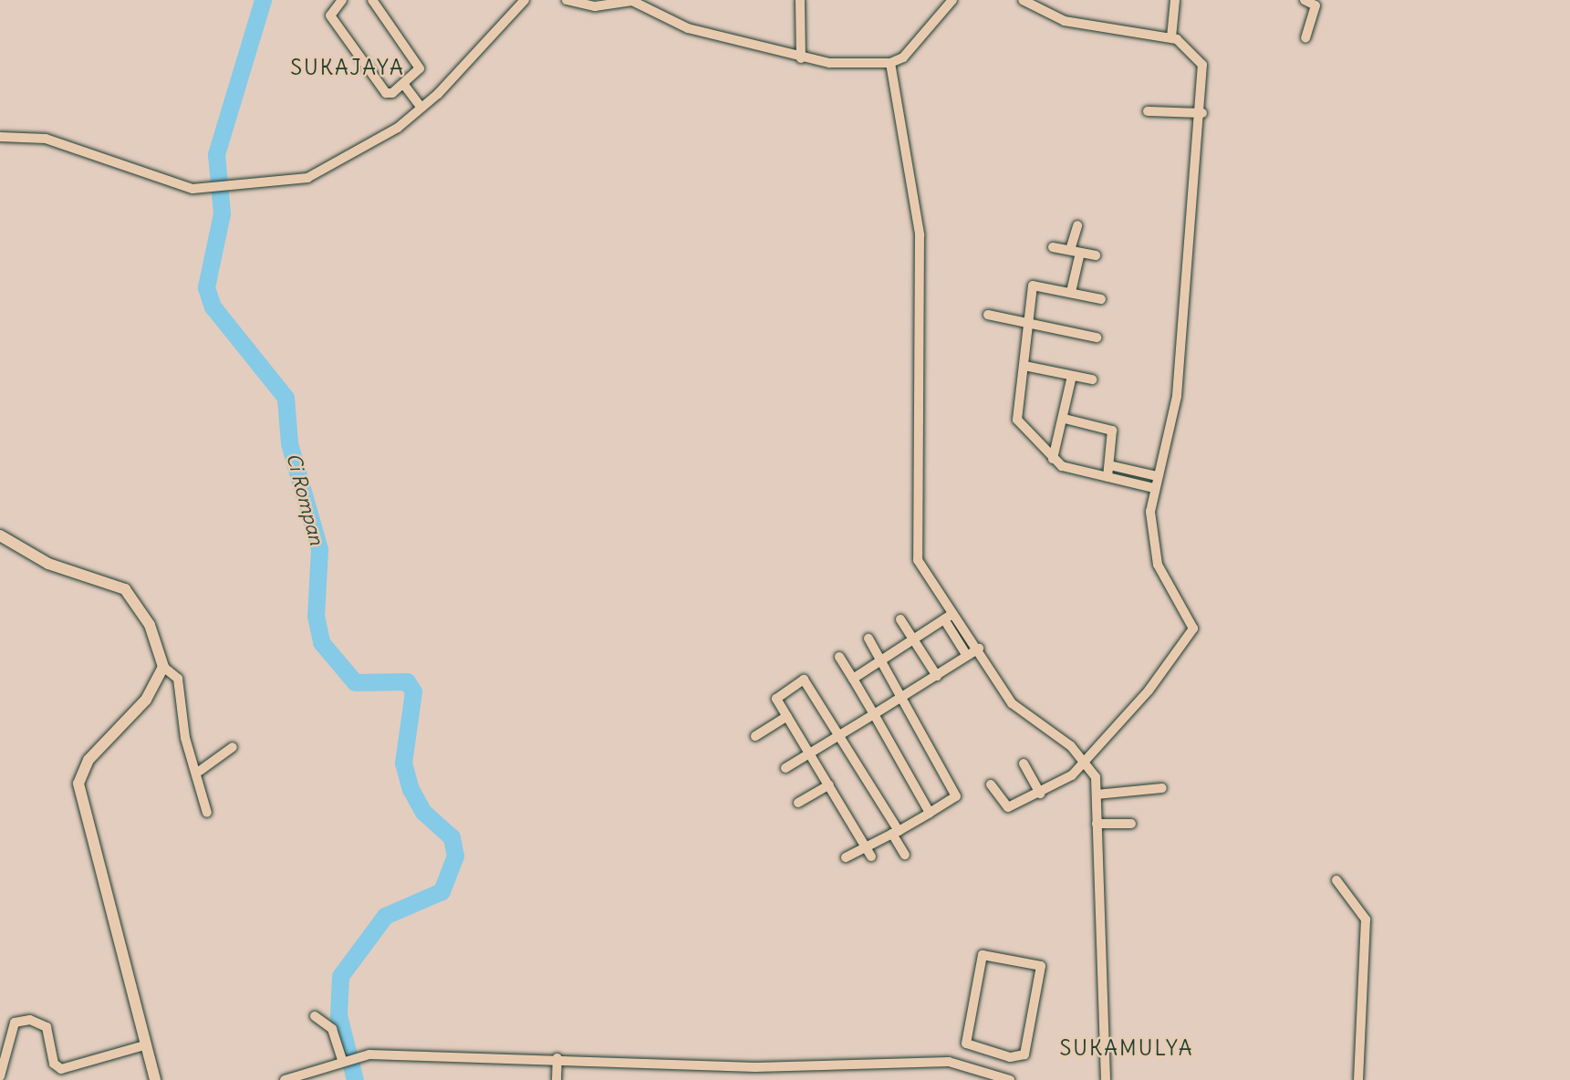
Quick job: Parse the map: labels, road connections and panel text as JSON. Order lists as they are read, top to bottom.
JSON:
{
  "districts": ["SUKAJAYA", "SUKAMULYA"],
  "water": ["Ci Rompan"]
}
